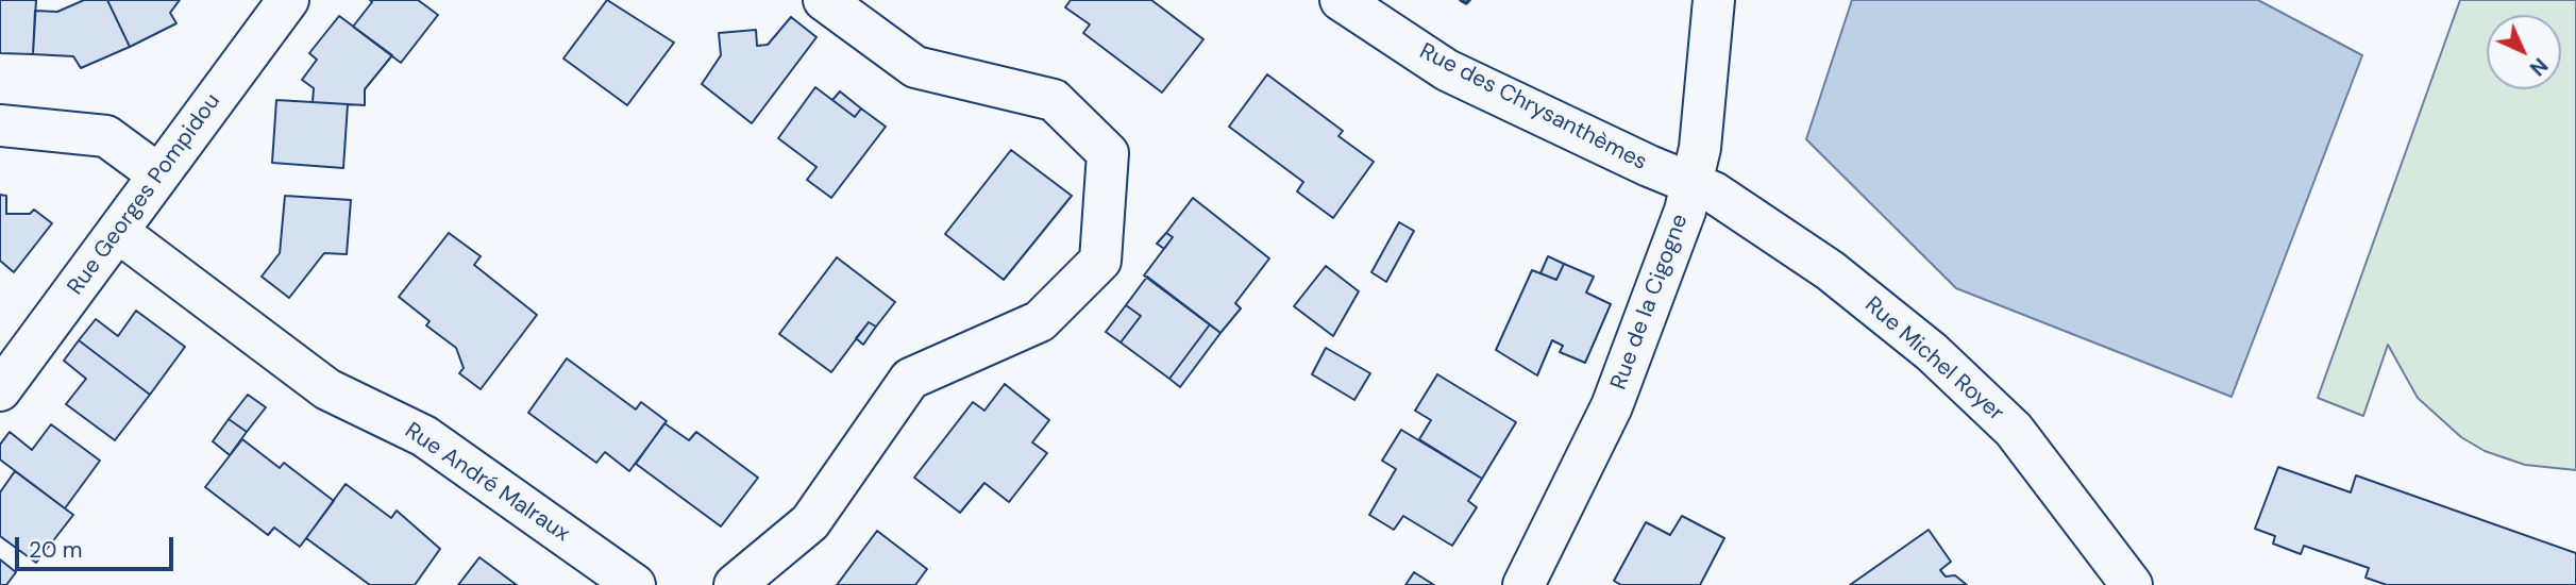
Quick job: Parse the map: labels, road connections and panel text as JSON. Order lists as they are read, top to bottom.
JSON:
{
  "streets": {
    "street": [
      "Rue des Chrysanthèmes",
      "Rue Georges Pompidou",
      "Rue de la Cigogne",
      "Rue Michel Royer",
      "Rue André Malraux"
    ]
  },
  "crossings": [
    ["Rue des Chrysanthèmes", "Rue de la Cigogne"],
    ["Rue des Chrysanthèmes", "Rue Michel Royer"],
    ["Rue Georges Pompidou", "Rue André Malraux"],
    ["Rue de la Cigogne", "Rue Michel Royer"]
  ],
  "scale_bar": "20 m",
  "north": "bottom right"
}
